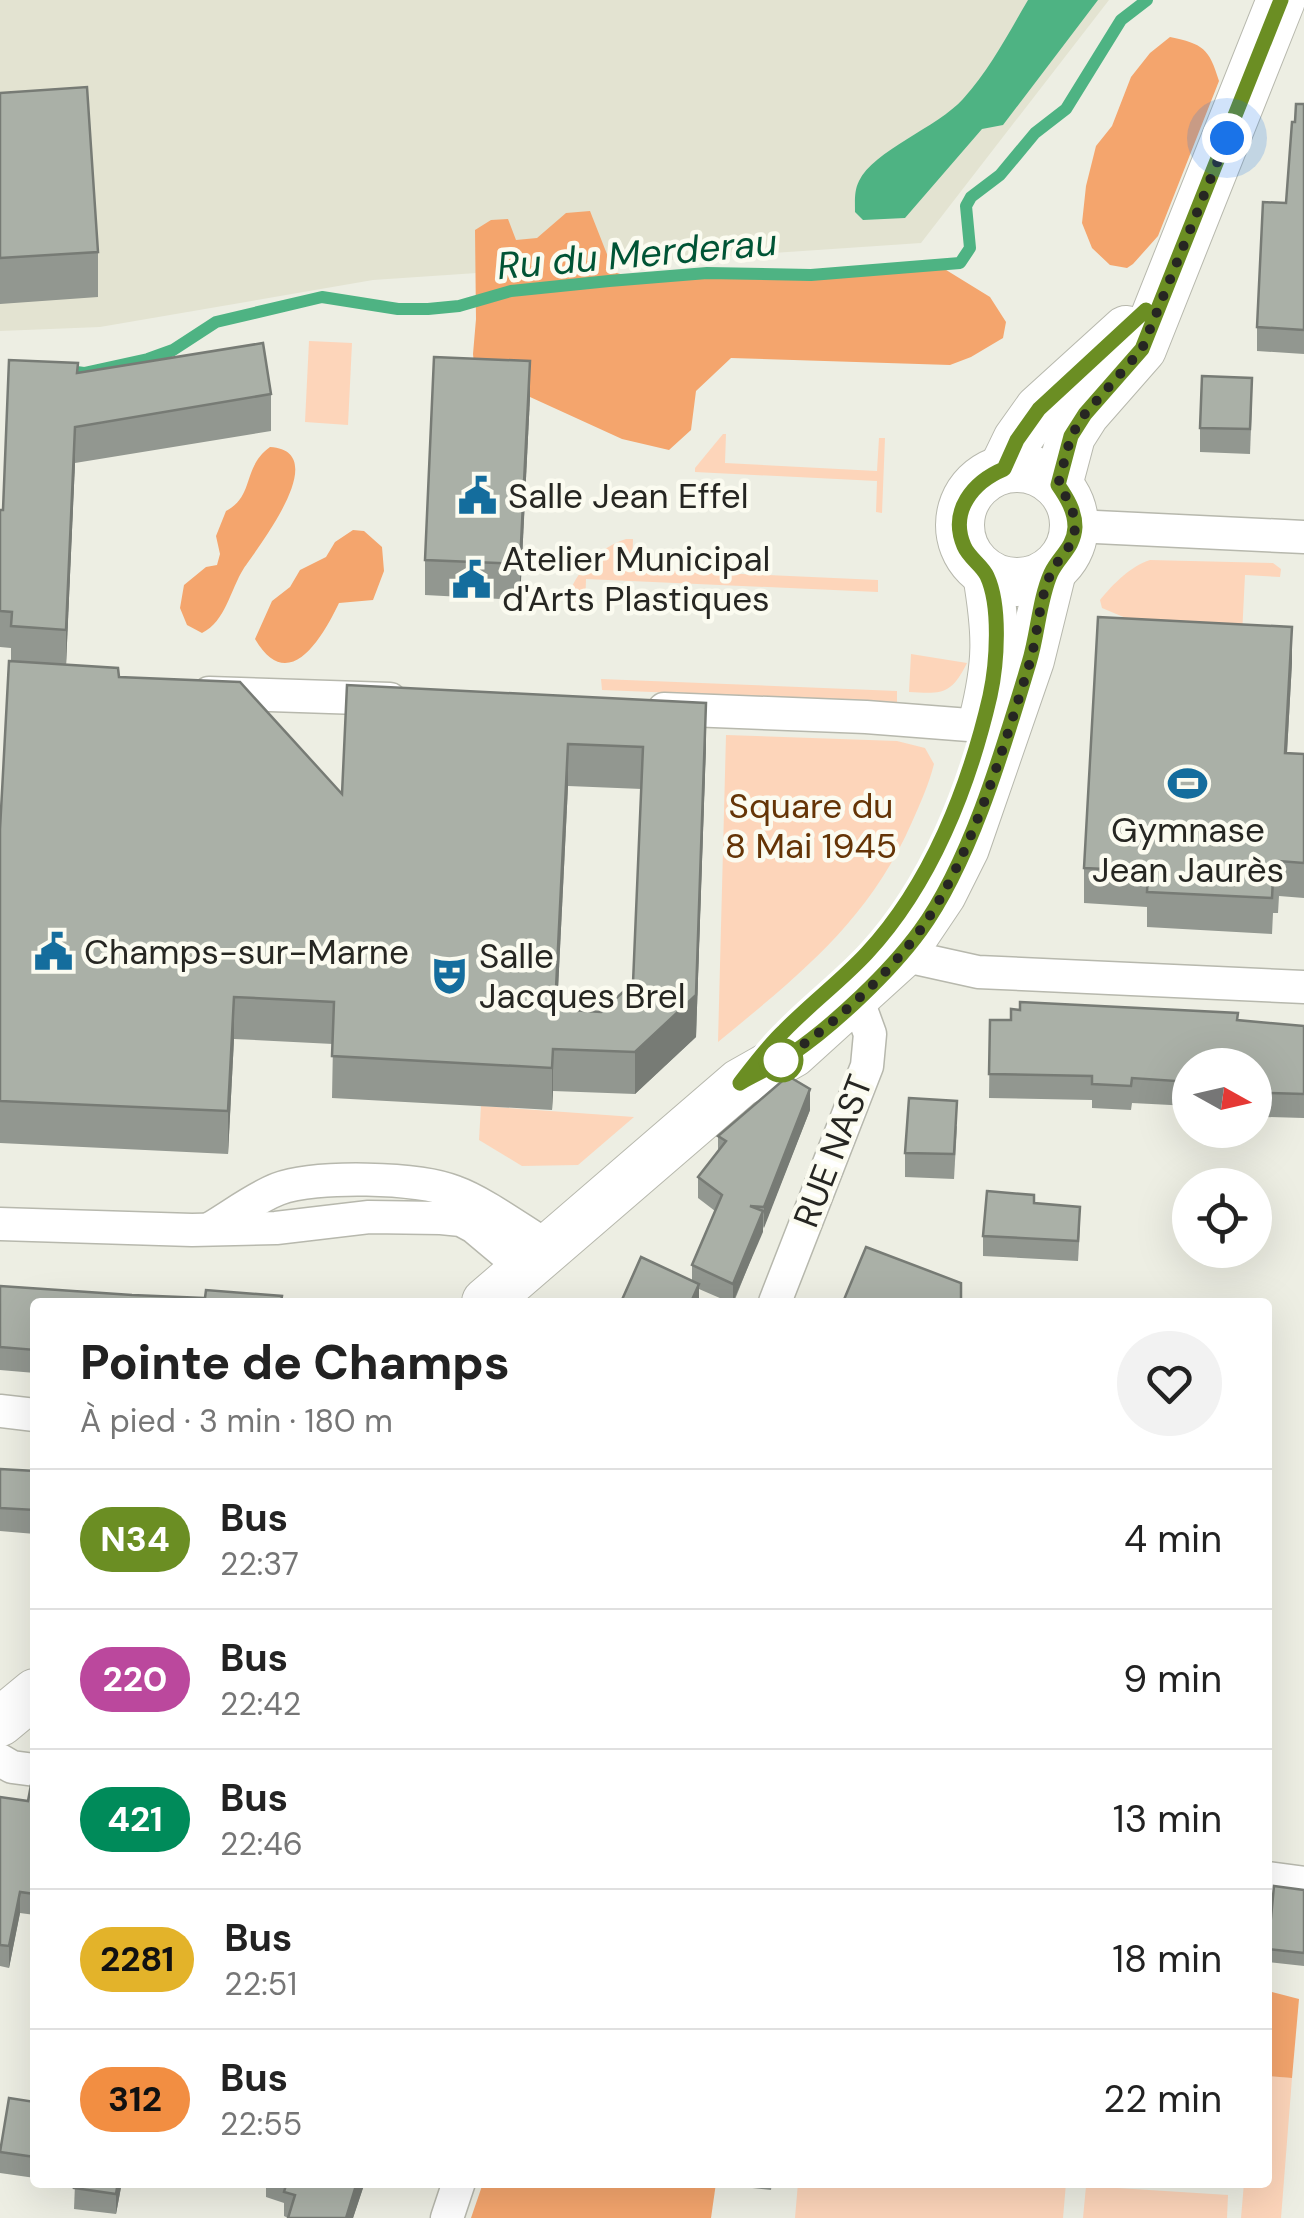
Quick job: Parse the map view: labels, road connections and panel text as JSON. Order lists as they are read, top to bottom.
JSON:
{
  "streets": {
    "street": ["RUE NAST"]
  },
  "water": ["Ru du Merderau"],
  "parks": ["Square du 8 Mai 1945"],
  "places": {
    "public building": ["Salle Jean Effel", "Atelier Municipal d'Arts Plastiques", "Champs-sur-Marne"],
    "sports": ["Gymnase Jean Jaurès"],
    "theatre": ["Salle Jacques Brel"]
  },
  "lines": ["bus line N34"],
  "north": "right",
  "page": {
    "heading": ["Pointe de Champs", "À pied · 3 min · 180 m"],
    "list": [
      {
        "mark": "N34",
        "name": "Bus",
        "note": "22:37",
        "value": "4 min"
      },
      {
        "mark": "220",
        "name": "Bus",
        "note": "22:42",
        "value": "9 min"
      },
      {
        "mark": "421",
        "name": "Bus",
        "note": "22:46",
        "value": "13 min"
      },
      {
        "mark": "2281",
        "name": "Bus",
        "note": "22:51",
        "value": "18 min"
      },
      {
        "mark": "312",
        "name": "Bus",
        "note": "22:55",
        "value": "22 min"
      }
    ]
  }
}
